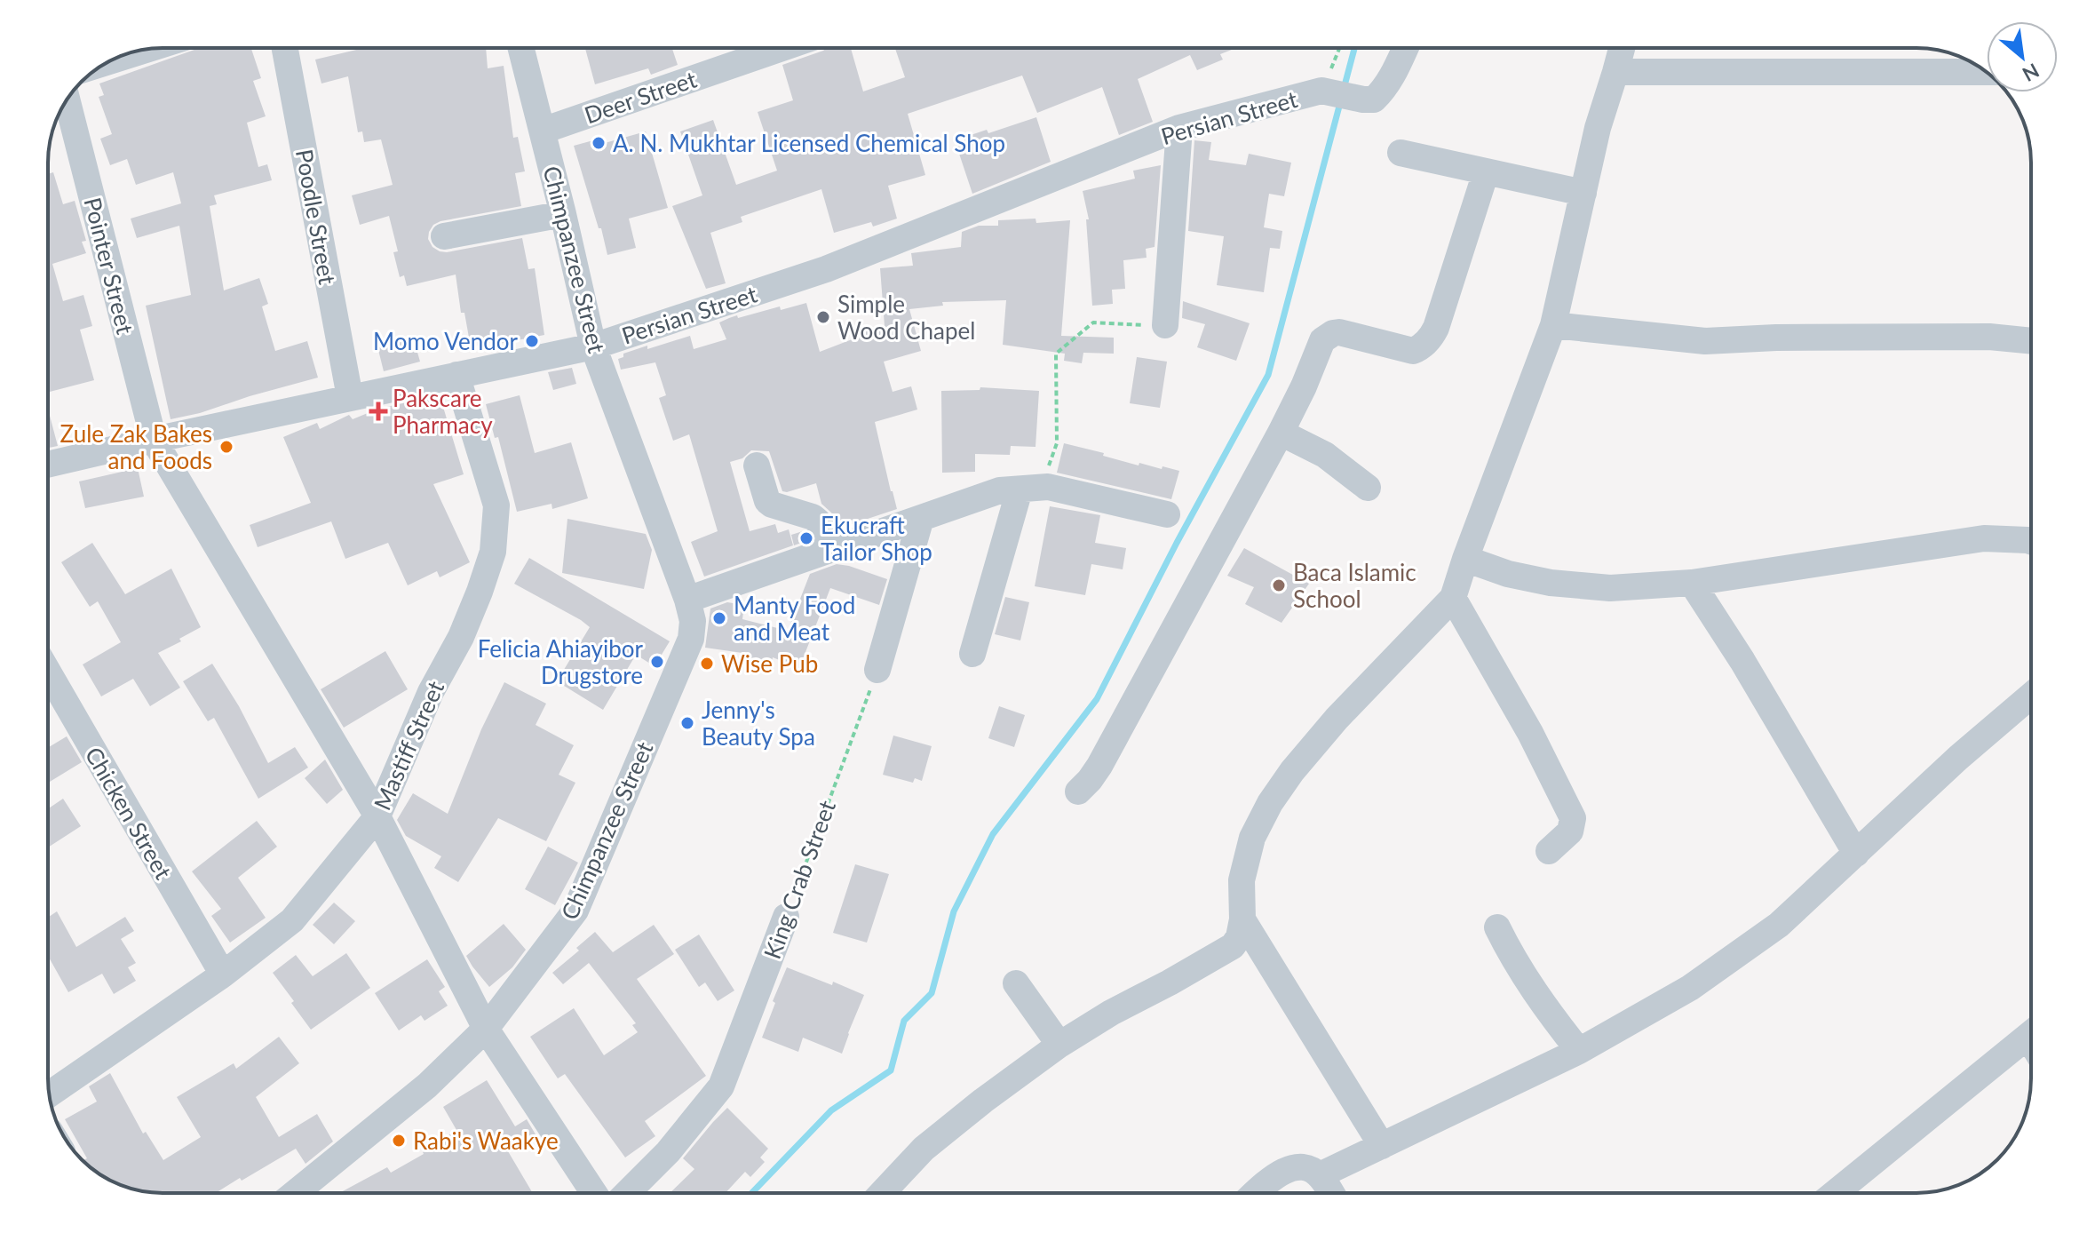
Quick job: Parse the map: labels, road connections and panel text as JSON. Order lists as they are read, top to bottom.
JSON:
{
  "streets": {
    "street": [
      "Deer Street",
      "Persian Street",
      "Poodle Street",
      "Chimpanzee Street",
      "Pointer Street",
      "Mastiff Street",
      "Chicken Street",
      "King Crab Street"
    ]
  },
  "crossings": [
    ["Deer Street", "Chimpanzee Street"],
    ["Persian Street", "Poodle Street"],
    ["Persian Street", "Chimpanzee Street"],
    ["Persian Street", "Pointer Street"],
    ["Persian Street", "Mastiff Street"],
    ["Chimpanzee Street", "Pointer Street"],
    ["Pointer Street", "Mastiff Street"],
    ["Mastiff Street", "Chicken Street"]
  ],
  "places": {
    "other": [
      "A. N. Mukhtar Licensed Chemical Shop",
      "Simple Wood Chapel",
      "Momo Vendor",
      "Zule Zak Bakes and Foods",
      "Ekucraft Tailor Shop",
      "Baca Islamic School",
      "Manty Food and Meat",
      "Felicia Ahiayibor Drugstore",
      "Wise Pub",
      "Jenny's Beauty Spa",
      "Rabi's Waakye"
    ],
    "health": ["Pakscare Pharmacy"]
  },
  "north": "bottom right"
}
